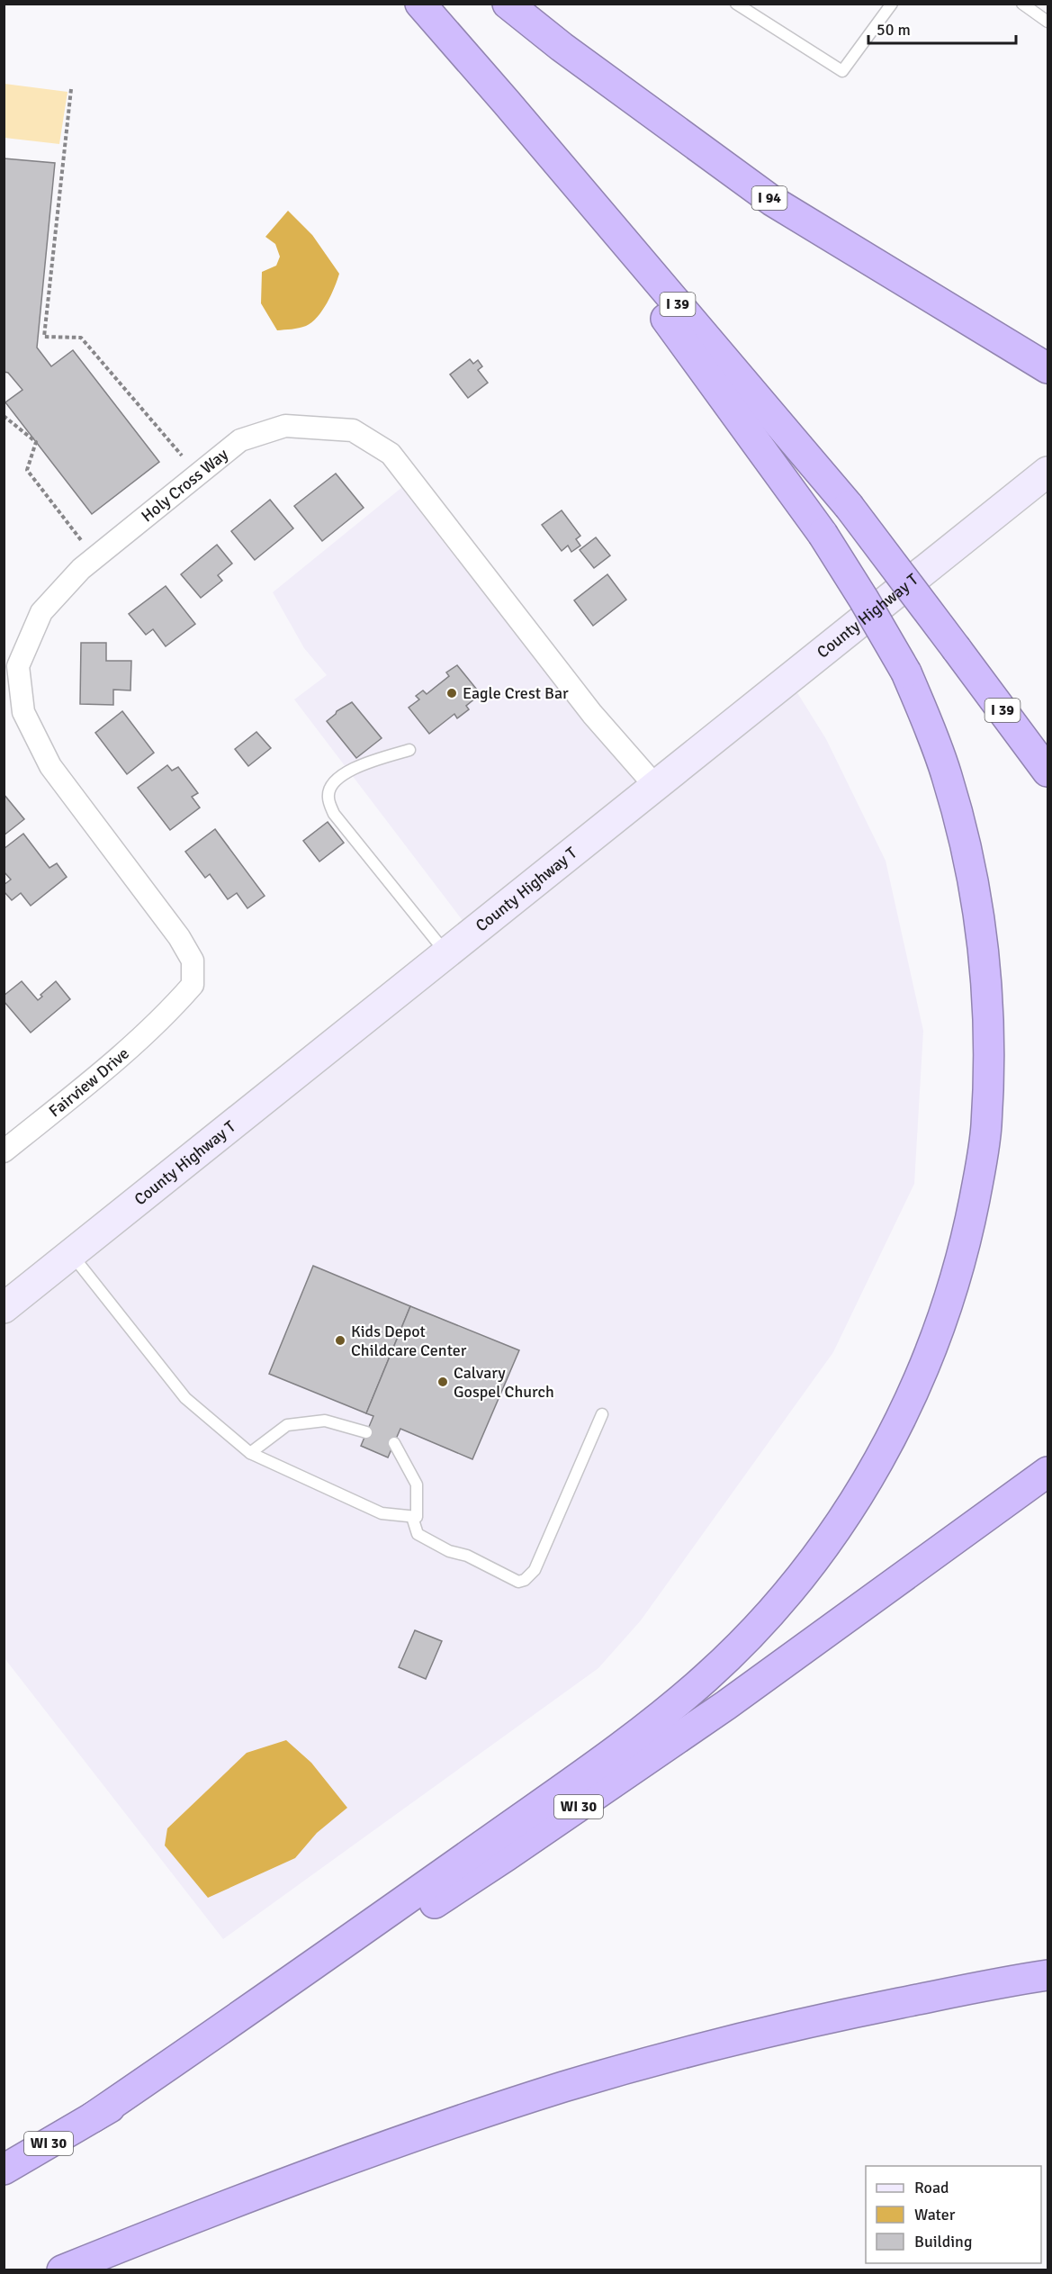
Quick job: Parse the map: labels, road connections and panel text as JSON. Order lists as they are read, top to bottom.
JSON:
{
  "streets": {
    "highway": ["I 94", "I 39", "WI 30"],
    "main road": ["County Highway T"],
    "street": ["Holy Cross Way", "Fairview Drive"]
  },
  "crossings": [
    ["Holy Cross Way", "County Highway T"],
    ["Holy Cross Way", "Fairview Drive"]
  ],
  "places": ["Eagle Crest Bar", "Kids Depot Childcare Center", "Calvary Gospel Church"],
  "legend": ["Road", "Water", "Building"],
  "scale_bar": "50 m"
}
